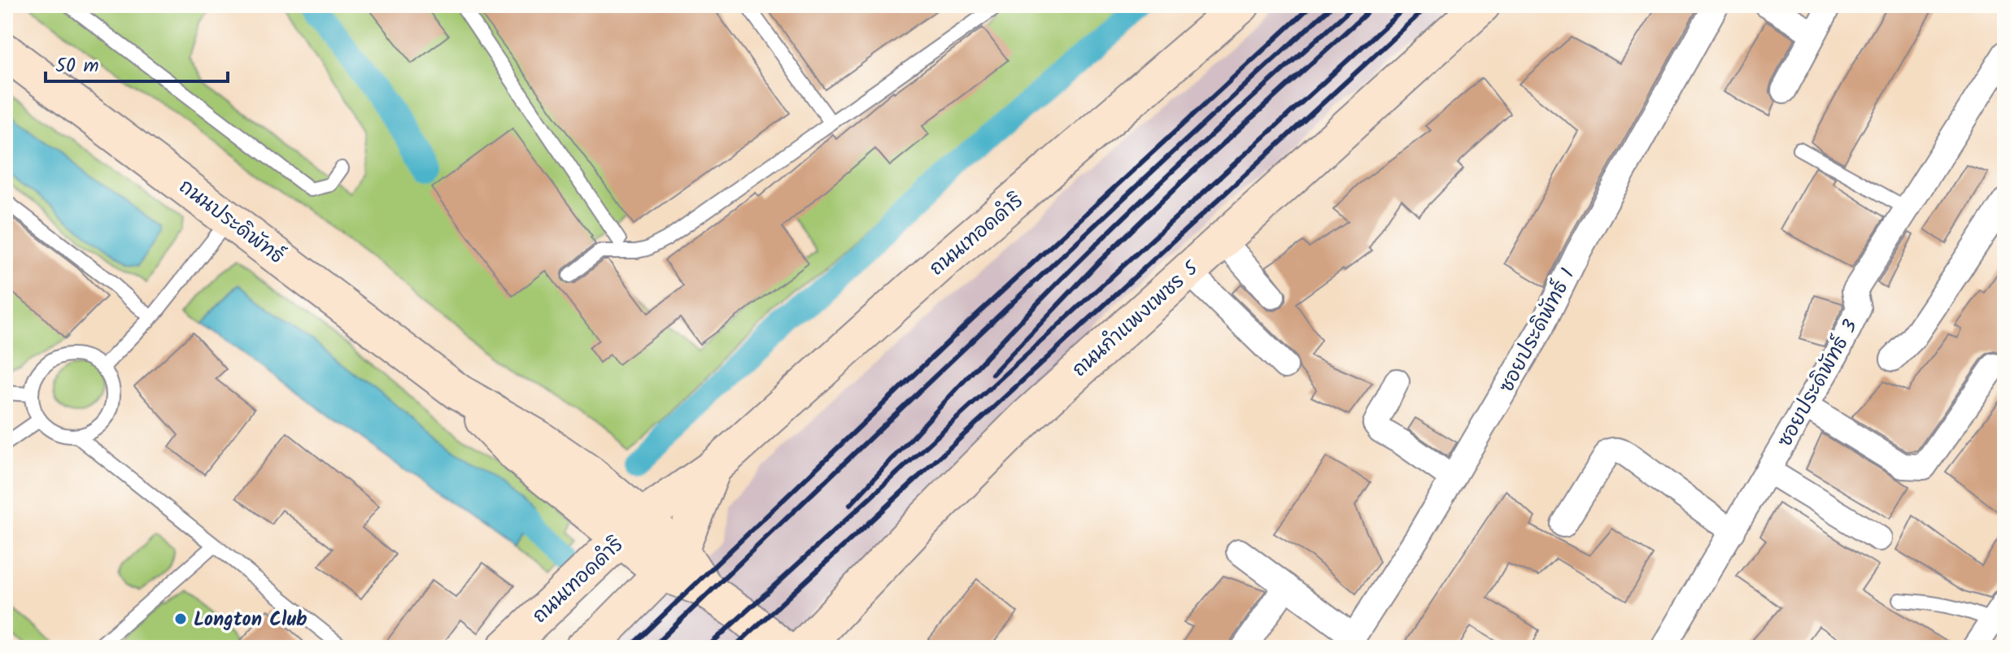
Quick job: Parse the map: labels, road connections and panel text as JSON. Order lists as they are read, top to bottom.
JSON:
{
  "streets": {
    "street": [
      "ถนนประดิพัทธ์",
      "ถนนเทอดดำริ",
      "ถนนกำแพงเพชร 5",
      "ซอยประดิพัทธ์ 1",
      "ซอยประดิพัทธ์ 3"
    ]
  },
  "crossings": [
    ["ถนนประดิพัทธ์", "ถนนเทอดดำริ"]
  ],
  "places": ["Longton Club"],
  "scale_bar": "50 m"
}
